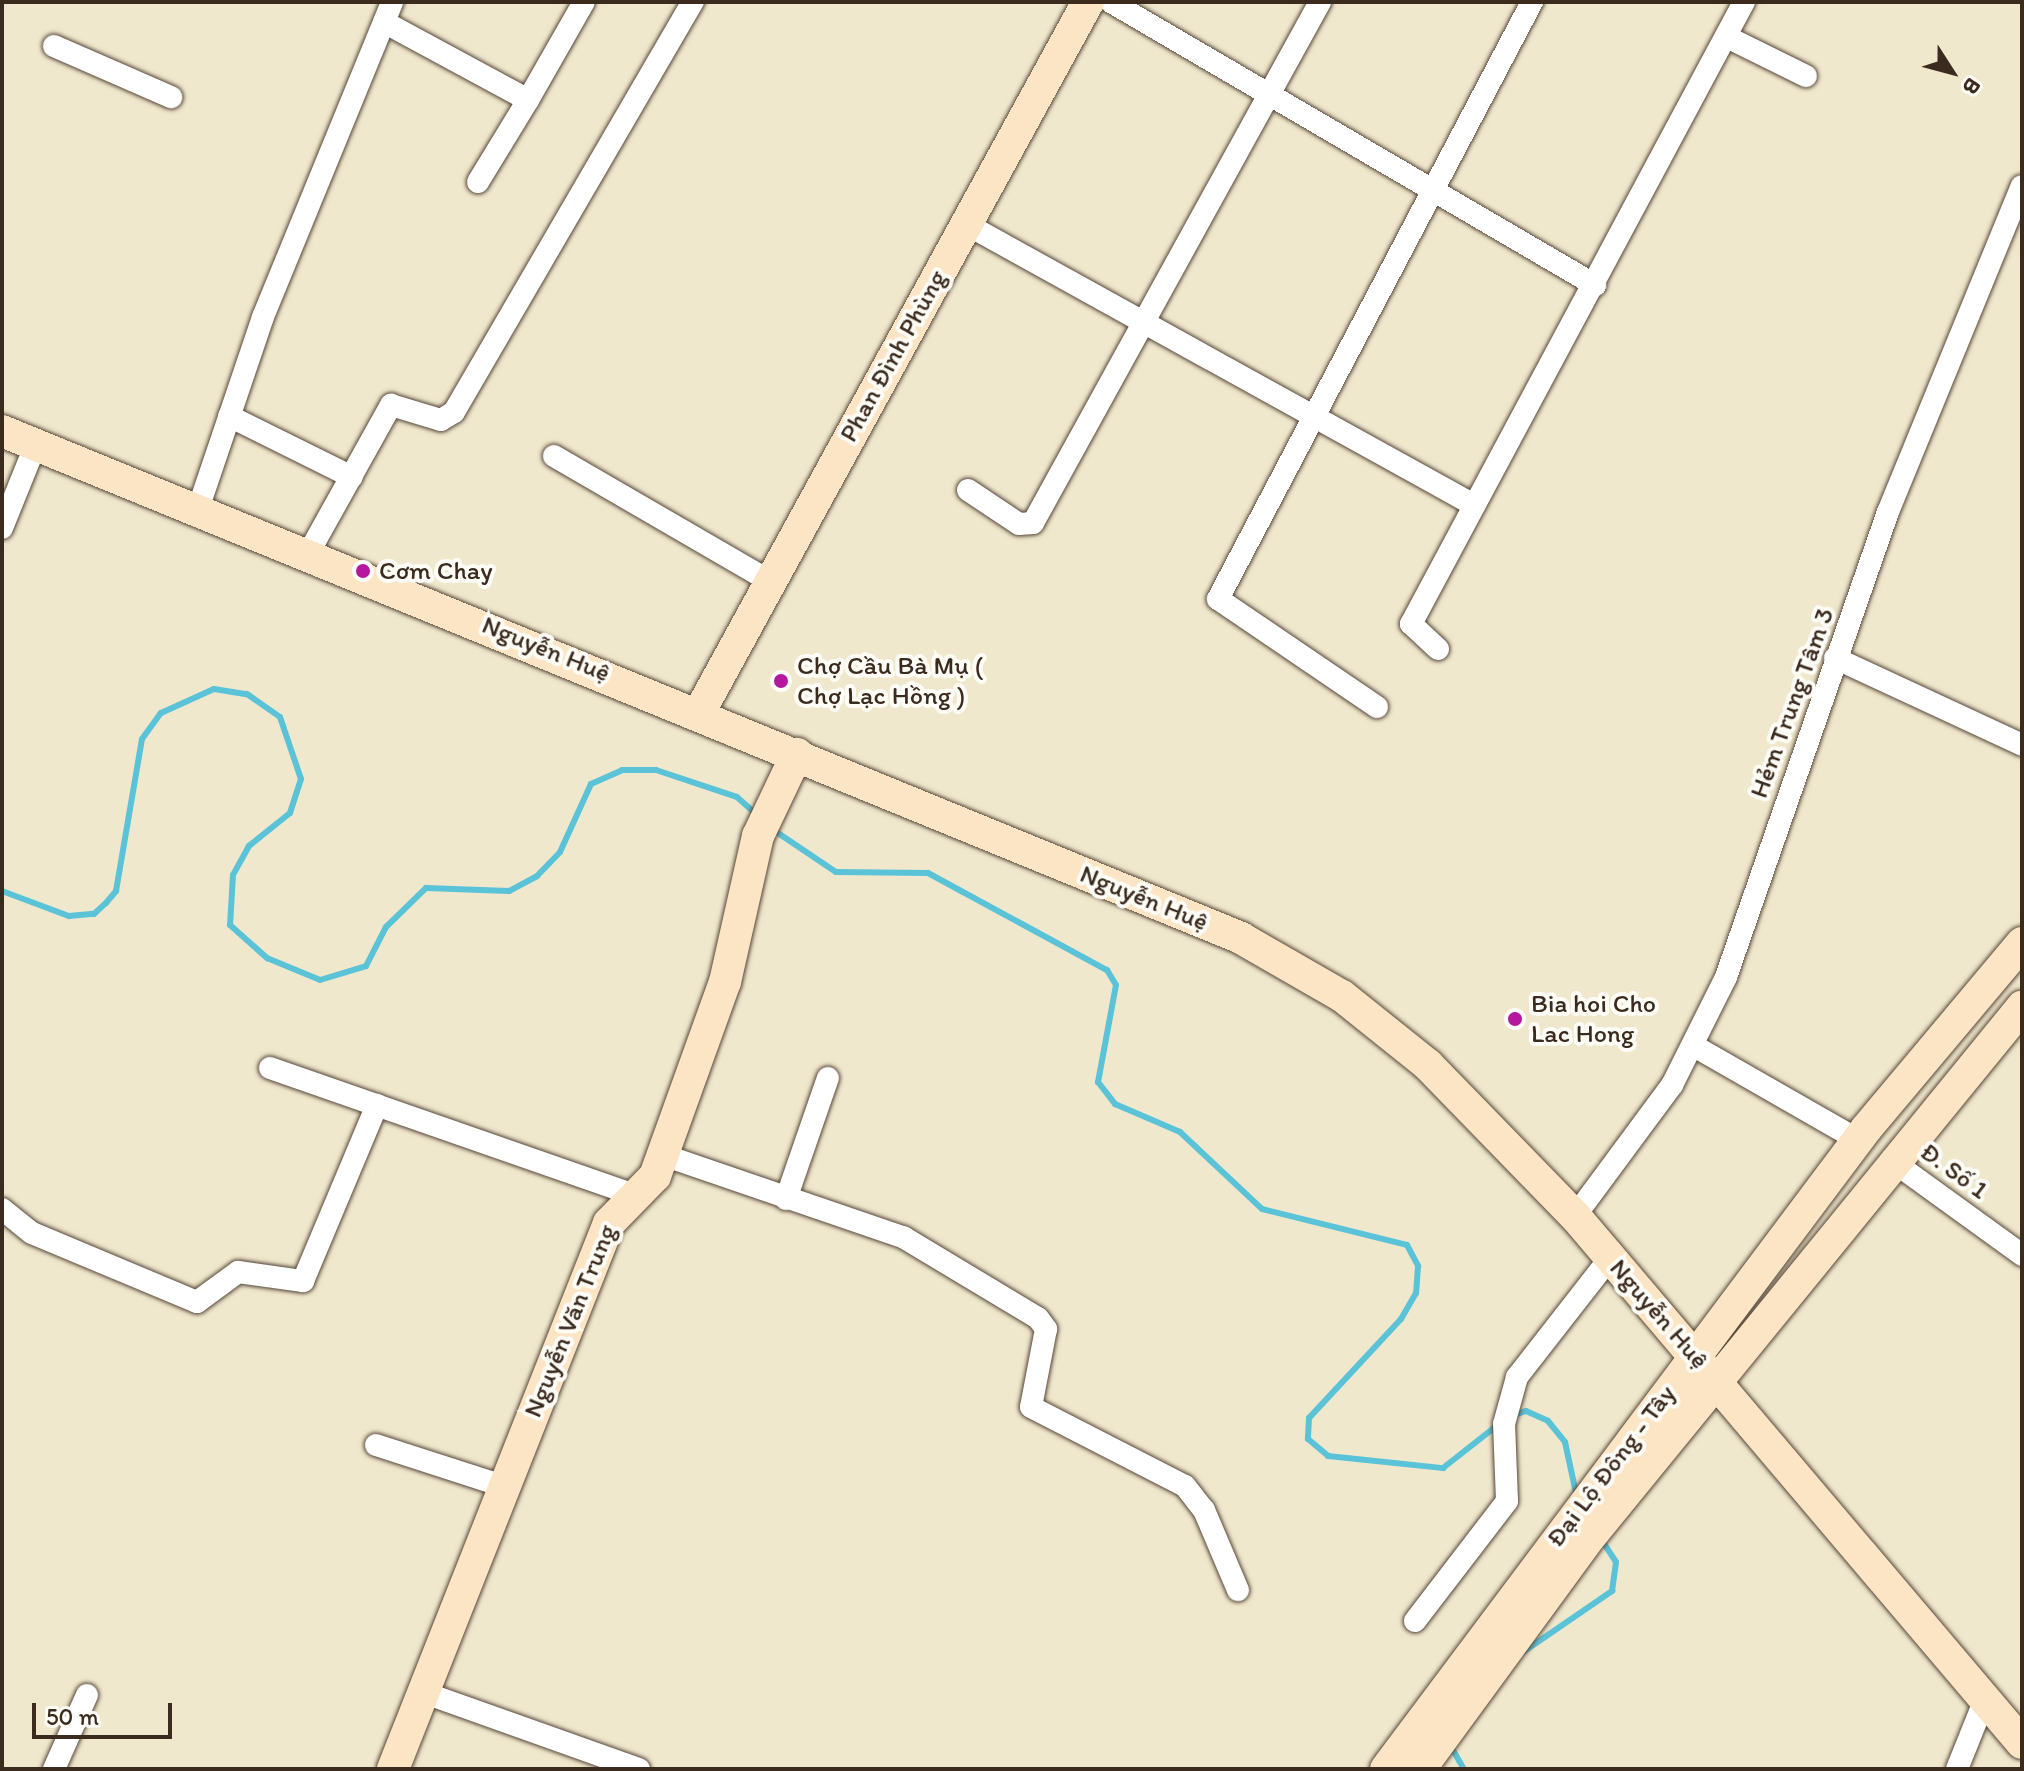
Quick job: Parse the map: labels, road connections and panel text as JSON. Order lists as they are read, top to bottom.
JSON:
{
  "streets": {
    "street": [
      "Phan Đình Phùng",
      "Nguyễn Huệ",
      "Hẻm Trung Tâm 3",
      "Đ. Số 1",
      "Nguyễn Văn Trung",
      "Đại Lộ Đông - Tây"
    ]
  },
  "crossings": [
    ["Phan Đình Phùng", "Nguyễn Huệ"],
    ["Nguyễn Huệ", "Hẻm Trung Tâm 3"],
    ["Nguyễn Huệ", "Nguyễn Văn Trung"],
    ["Nguyễn Huệ", "Đại Lộ Đông - Tây"],
    ["Đ. Số 1", "Đại Lộ Đông - Tây"]
  ],
  "places": ["Cơm Chay", "Chợ Cầu Bà Mụ ( Chợ Lạc Hồng )", "Bia hoi Cho Lac Hong"],
  "scale_bar": "50 m",
  "north": "bottom right"
}
